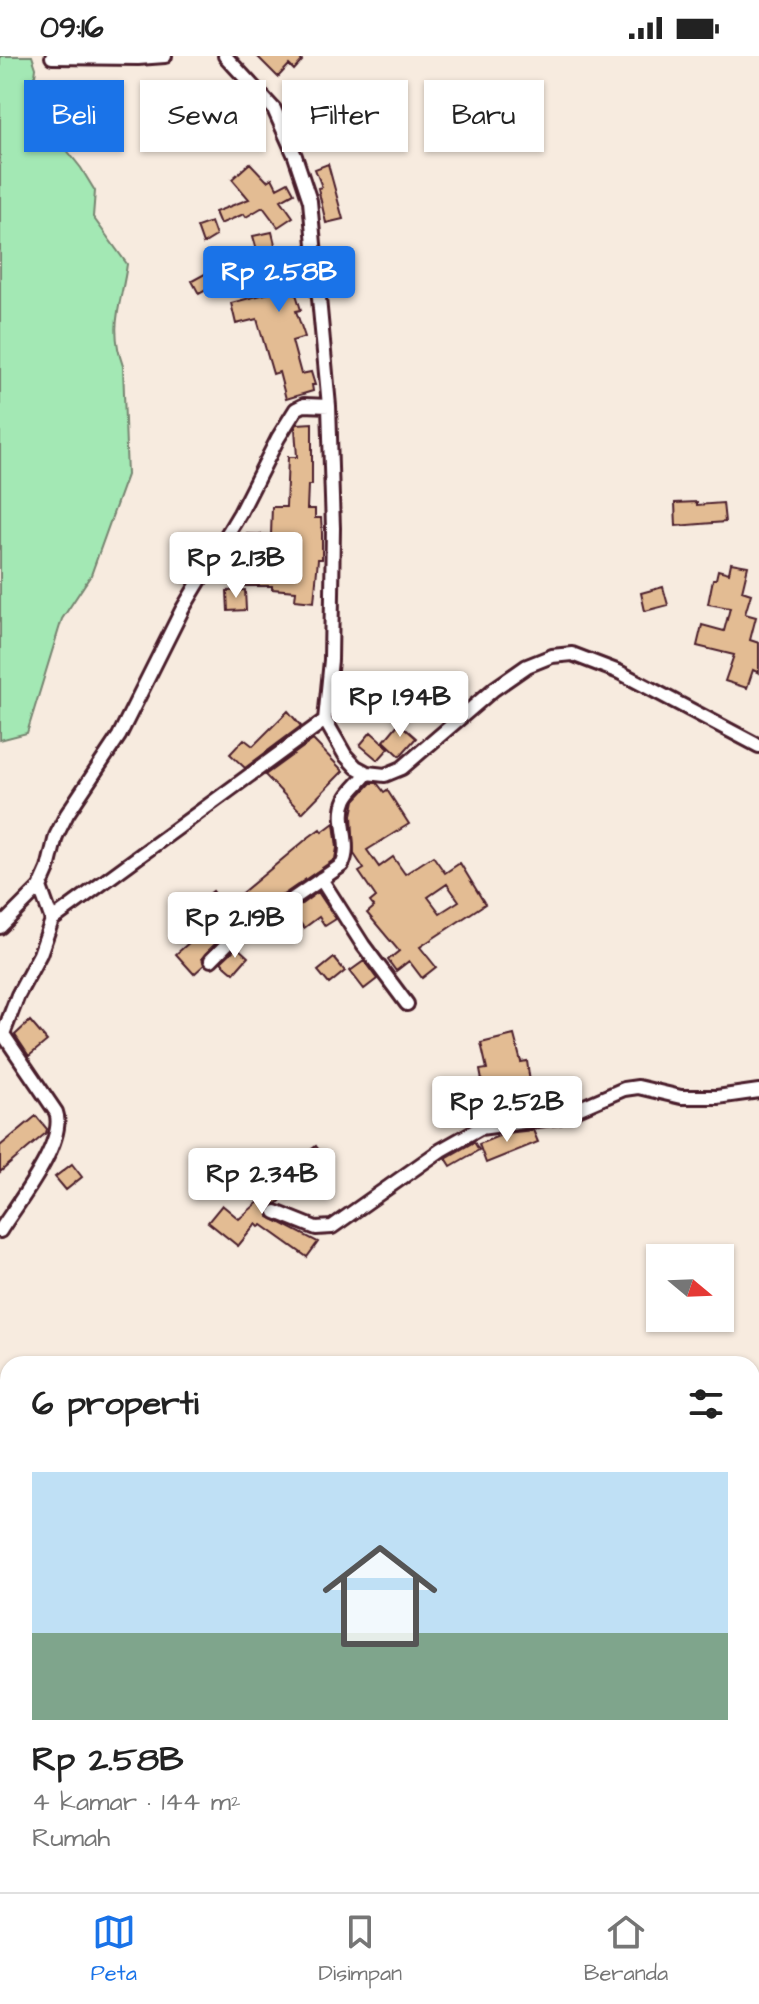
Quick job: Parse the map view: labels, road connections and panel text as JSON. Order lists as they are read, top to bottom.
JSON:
{
  "north": "right",
  "page": {
    "status": "09:16",
    "chip": [
      "Beli",
      "Sewa",
      "Filter",
      "Baru"
    ],
    "price": [
      "Rp 2.58B",
      "Rp 2.13B",
      "Rp 1.94B",
      "Rp 2.19B",
      "Rp 2.52B",
      "Rp 2.34B"
    ],
    "heading": "6 properti",
    "list": [
      {
        "name": "Rp 2.58B",
        "note": "4 kamar · 144 m² · Rumah"
      }
    ],
    "tabs": ["Peta", "Disimpan", "Beranda"]
  }
}
